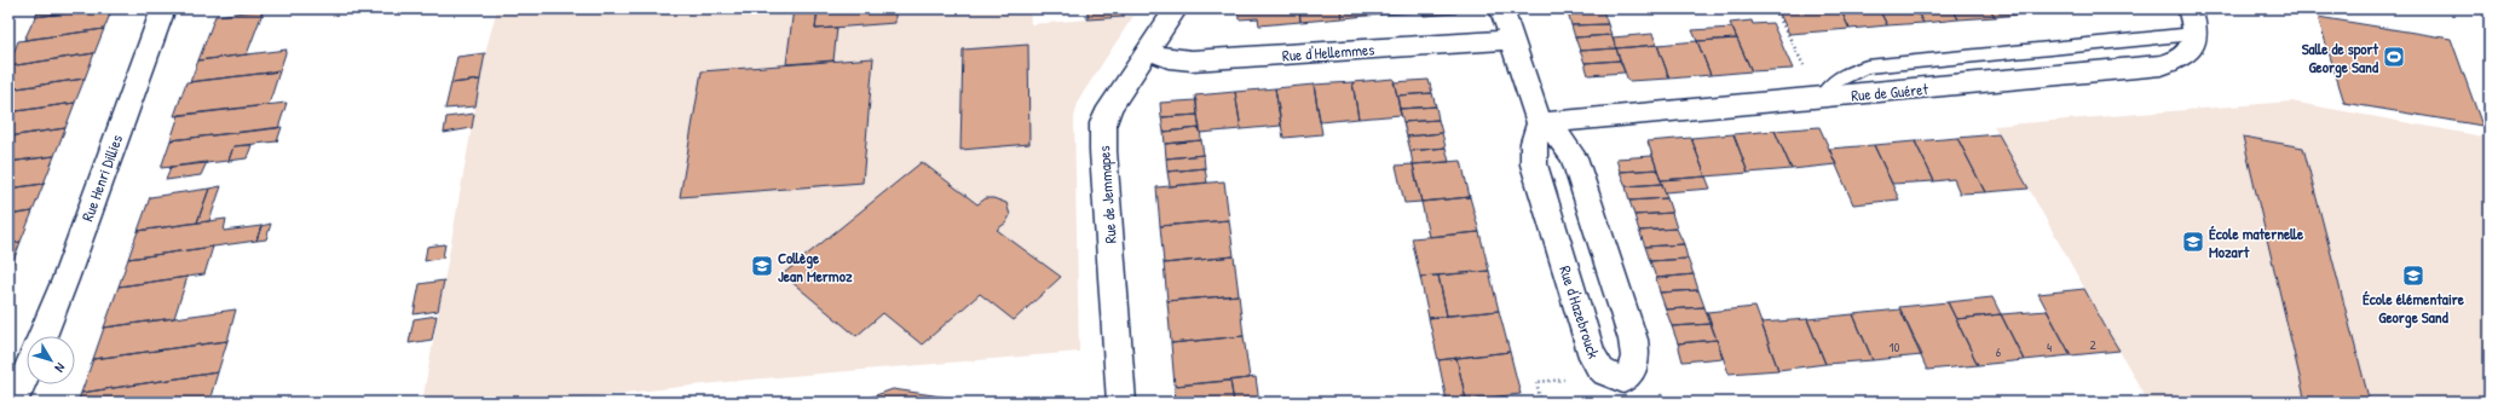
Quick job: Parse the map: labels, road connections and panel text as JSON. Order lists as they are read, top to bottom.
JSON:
{
  "streets": {
    "street": [
      "Rue d'Hellemmes",
      "Rue de Guéret",
      "Rue Henri Dillies",
      "Rue de Jemmapes",
      "Rue d'Hazebrouck"
    ]
  },
  "crossings": [
    ["Rue d'Hellemmes", "Rue de Jemmapes"],
    ["Rue de Guéret", "Rue d'Hazebrouck"]
  ],
  "places": {
    "sports": ["Salle de sport George Sand"],
    "school or university": ["École maternelle Mozart", "Collège Jean Mermoz", "École élémentaire George Sand"]
  },
  "house_numbers": [
    "2",
    "10",
    "4",
    "6"
  ],
  "north": "bottom right"
}
